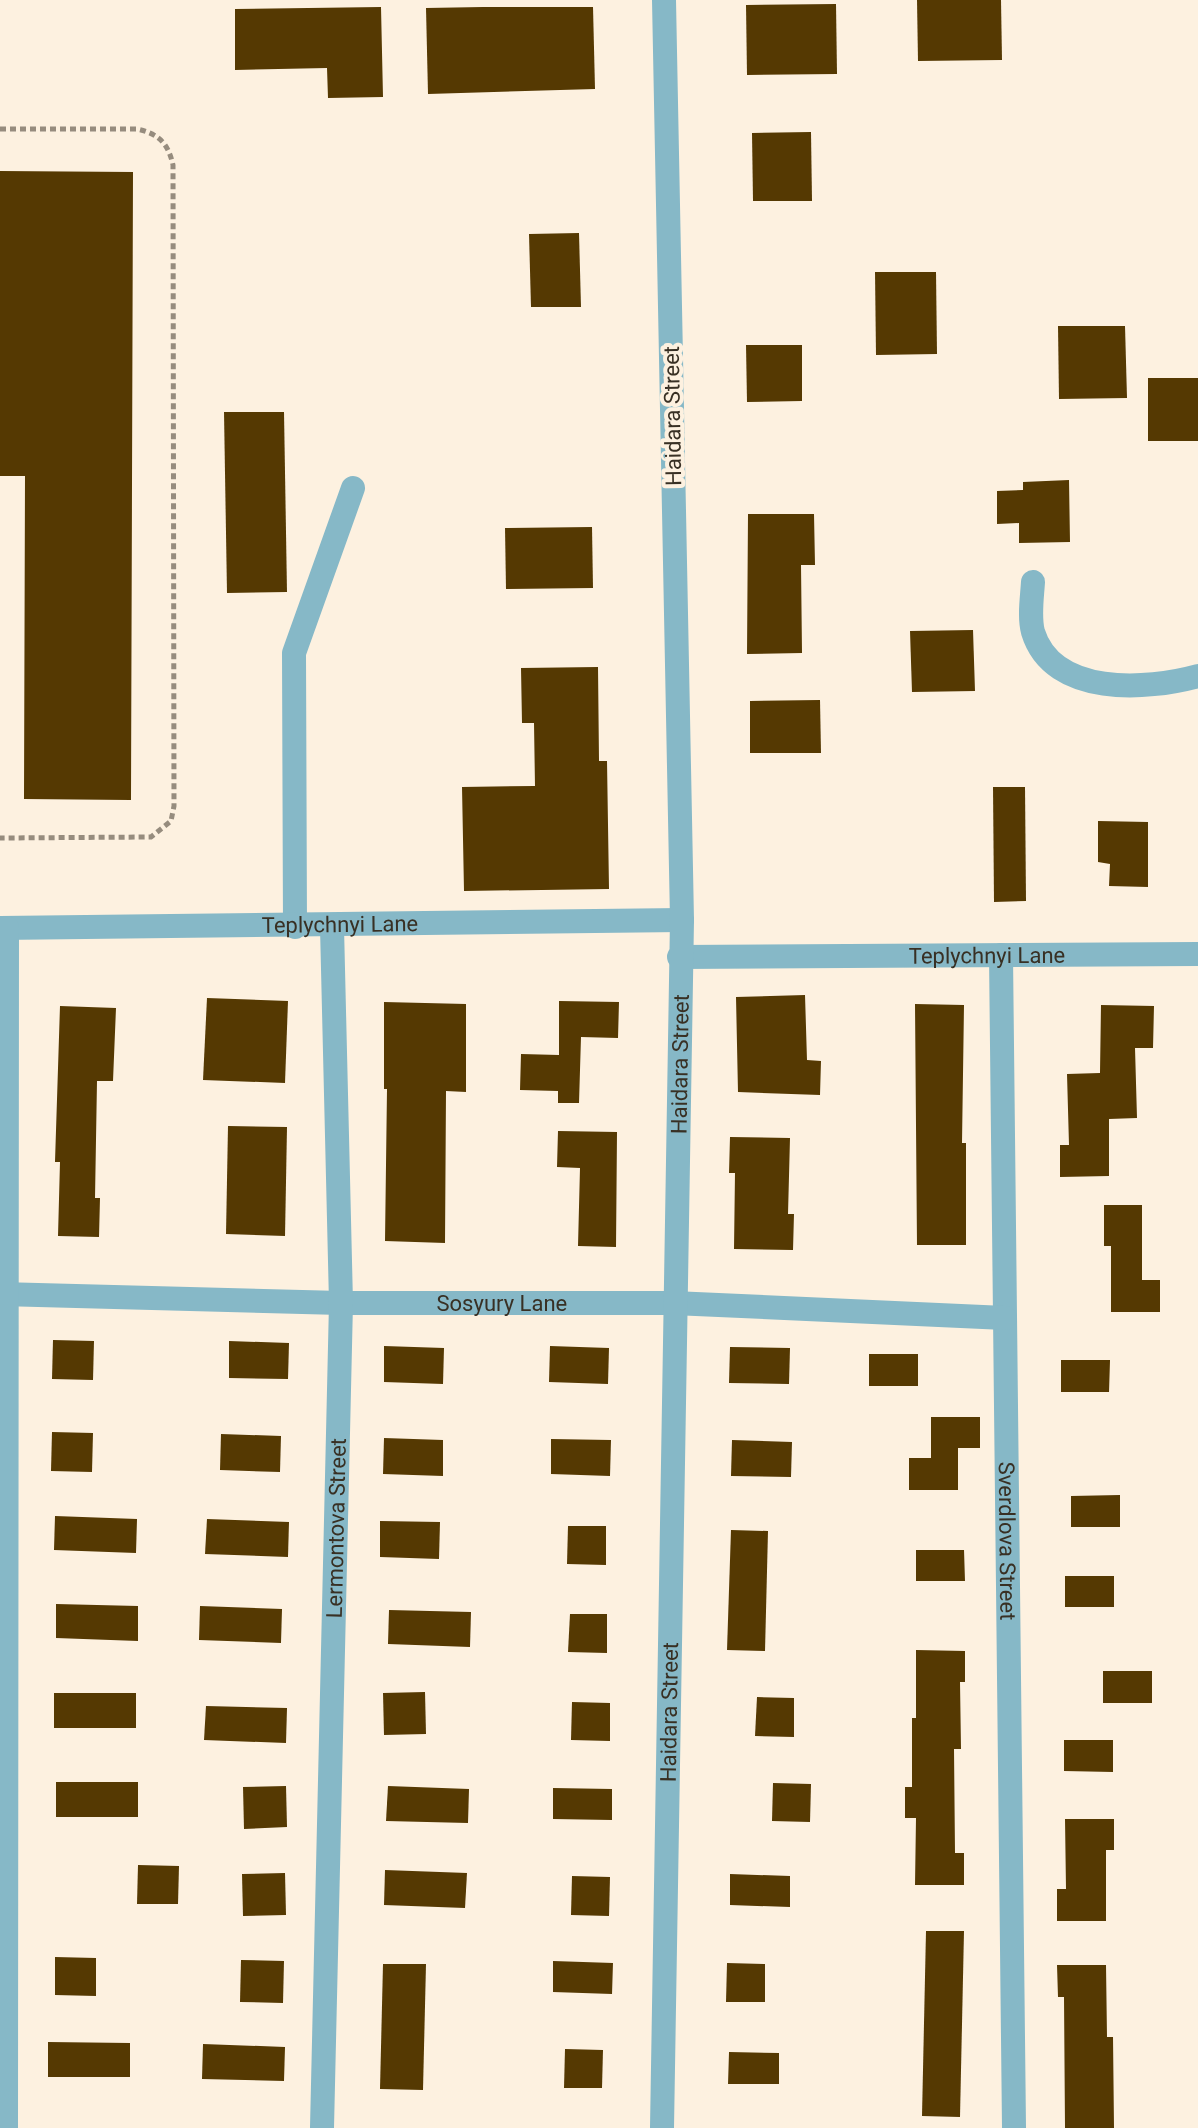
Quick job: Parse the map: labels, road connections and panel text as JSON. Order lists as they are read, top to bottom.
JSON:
{
  "streets": {
    "street": [
      "Haidara Street",
      "Teplychnyi Lane",
      "Sosyury Lane",
      "Lermontova Street",
      "Sverdlova Street"
    ]
  },
  "crossings": [
    ["Haidara Street", "Teplychnyi Lane"],
    ["Haidara Street", "Sosyury Lane"],
    ["Teplychnyi Lane", "Lermontova Street"],
    ["Teplychnyi Lane", "Sverdlova Street"],
    ["Sosyury Lane", "Lermontova Street"],
    ["Sosyury Lane", "Sverdlova Street"]
  ]
}
